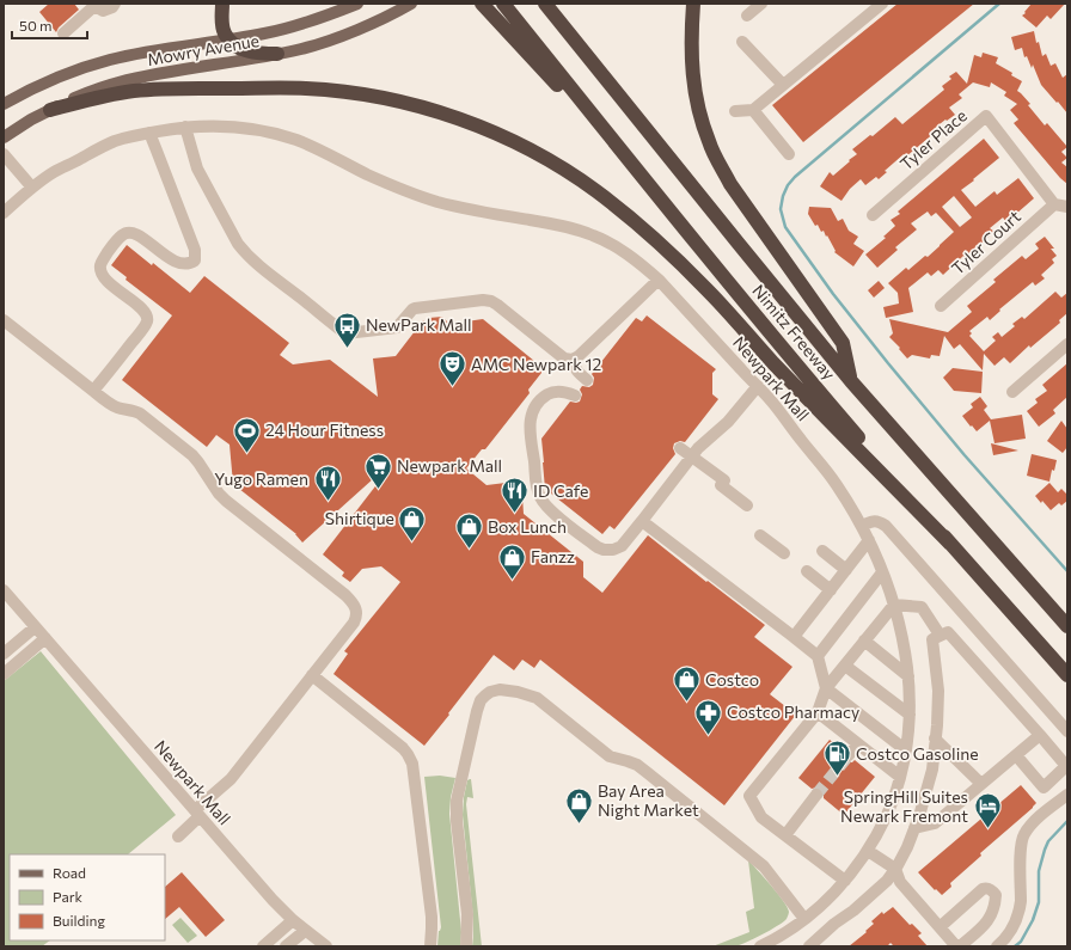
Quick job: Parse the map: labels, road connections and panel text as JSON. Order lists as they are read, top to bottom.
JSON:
{
  "streets": {
    "highway": ["Nimitz Freeway"],
    "main road": ["Mowry Avenue"],
    "street": ["Tyler Place", "Tyler Court", "Newpark Mall"]
  },
  "crossings": [
    ["Tyler Place", "Tyler Court"]
  ],
  "places": {
    "bus stop": ["NewPark Mall"],
    "theatre": ["AMC Newpark 12"],
    "sports": ["24 Hour Fitness"],
    "supermarket": ["Newpark Mall"],
    "restaurant": ["Yugo Ramen", "ID Cafe"],
    "shop": [
      "Shirtique",
      "Box Lunch",
      "Fanzz",
      "Costco",
      "Bay Area Night Market"
    ],
    "pharmacy": ["Costco Pharmacy"],
    "fuel station": ["Costco Gasoline"],
    "hotel": ["SpringHill Suites Newark Fremont"]
  },
  "legend": ["Road", "Park", "Building"],
  "scale_bar": "50 m"
}
